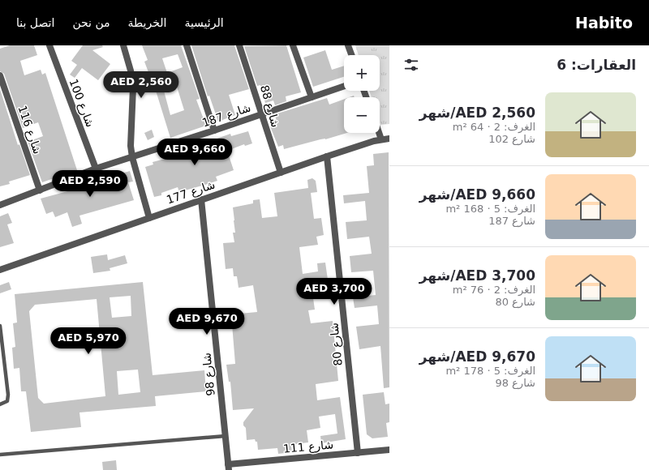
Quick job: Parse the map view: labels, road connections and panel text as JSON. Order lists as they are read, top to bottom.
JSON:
{
  "streets": {
    "street": [
      "شارع 100",
      "شارع 88",
      "شارع 187",
      "شارع 116",
      "شارع 177",
      "شارع 80",
      "شارع 98",
      "شارع 111"
    ]
  },
  "crossings": [
    ["شارع 100", "شارع 187"],
    ["شارع 88", "شارع 187"],
    ["شارع 88", "شارع 177"],
    ["شارع 187", "شارع 116"],
    ["شارع 177", "شارع 80"],
    ["شارع 177", "شارع 98"],
    ["شارع 80", "شارع 111"],
    ["شارع 98", "شارع 111"]
  ],
  "page": {
    "header": "Habito",
    "nav": [
      "الرئيسية",
      "الخريطة",
      "من نحن",
      "اتصل بنا"
    ],
    "heading": "العقارات: 6",
    "map_buttons": ["+", "−"],
    "price": [
      "AED 2,560",
      "AED 9,660",
      "AED 2,590",
      "AED 3,700",
      "AED 9,670",
      "AED 5,970"
    ],
    "list": [
      {
        "name": "AED 2,560/شهر",
        "note": "الغرف: 2 · 64 m² · شارع 102"
      },
      {
        "name": "AED 9,660/شهر",
        "note": "الغرف: 5 · 168 m² · شارع 187"
      },
      {
        "name": "AED 3,700/شهر",
        "note": "الغرف: 2 · 76 m² · شارع 80"
      },
      {
        "name": "AED 9,670/شهر",
        "note": "الغرف: 5 · 178 m² · شارع 98"
      }
    ]
  }
}
